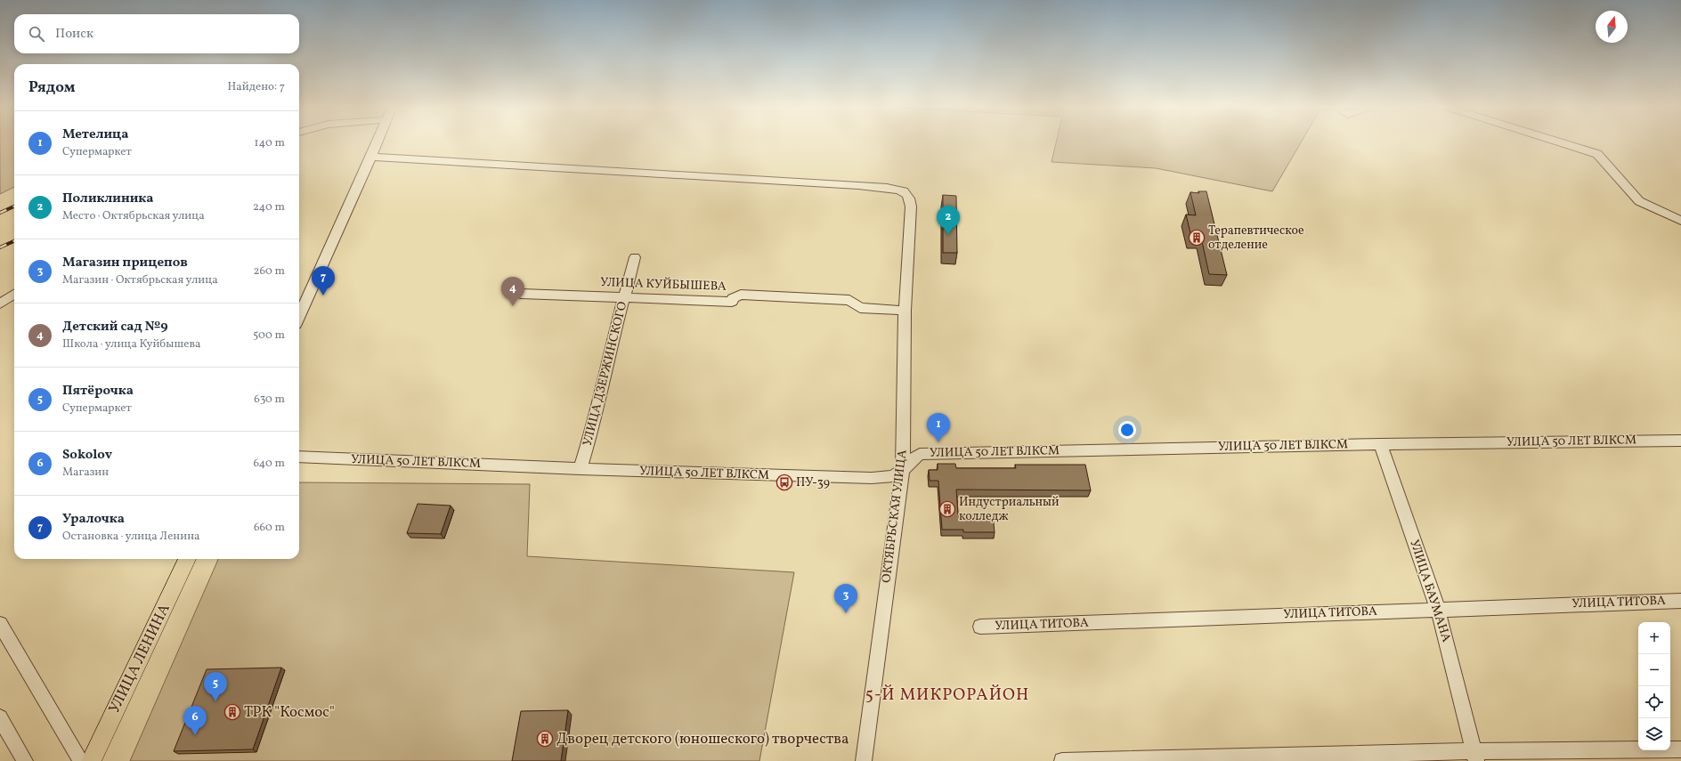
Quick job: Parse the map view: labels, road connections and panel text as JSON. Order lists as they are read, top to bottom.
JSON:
{
  "streets": {
    "main road": ["УЛИЦА ЛЕНИНА"],
    "street": [
      "УЛИЦА КУЙБЫШЕВА",
      "УЛИЦА ДЗЕРЖИНСКОГО",
      "УЛИЦА 50 ЛЕТ ВЛКСМ",
      "ОКТЯБРЬСКАЯ УЛИЦА",
      "УЛИЦА БАУМАНА",
      "УЛИЦА ТИТОВА"
    ]
  },
  "crossings": [
    ["УЛИЦА КУЙБЫШЕВА", "УЛИЦА ДЗЕРЖИНСКОГО"],
    ["УЛИЦА КУЙБЫШЕВА", "ОКТЯБРЬСКАЯ УЛИЦА"],
    ["УЛИЦА ДЗЕРЖИНСКОГО", "УЛИЦА 50 ЛЕТ ВЛКСМ"],
    ["УЛИЦА 50 ЛЕТ ВЛКСМ", "ОКТЯБРЬСКАЯ УЛИЦА"],
    ["УЛИЦА 50 ЛЕТ ВЛКСМ", "УЛИЦА БАУМАНА"],
    ["УЛИЦА БАУМАНА", "УЛИЦА ТИТОВА"]
  ],
  "districts": ["5-Й МИКРОРАЙОН"],
  "places": {
    "building": [
      "Терапевтическое отделение",
      "Индустриальный колледж",
      "ТРК \"Космос\"",
      "Дворец детского (юношеского) творчества"
    ],
    "bus stop": ["ПУ-39"]
  },
  "north": "top",
  "page": {
    "search": "Поиск",
    "heading": ["Рядом", "Найдено: 7"],
    "list": [
      {
        "mark": "1",
        "name": "Метелица",
        "note": "Супермаркет",
        "value": "140 m"
      },
      {
        "mark": "2",
        "name": "Поликлиника",
        "note": "Место · Октябрьская улица",
        "value": "240 m"
      },
      {
        "mark": "3",
        "name": "Магазин прицепов",
        "note": "Магазин · Октябрьская улица",
        "value": "260 m"
      },
      {
        "mark": "4",
        "name": "Детский сад №9",
        "note": "Школа · улица Куйбышева",
        "value": "500 m"
      },
      {
        "mark": "5",
        "name": "Пятёрочка",
        "note": "Супермаркет",
        "value": "630 m"
      },
      {
        "mark": "6",
        "name": "Sokolov",
        "note": "Магазин",
        "value": "640 m"
      },
      {
        "mark": "7",
        "name": "Уралочка",
        "note": "Остановка · улица Ленина",
        "value": "660 m"
      }
    ],
    "pins": [
      "2",
      "7",
      "4",
      "1",
      "3",
      "5",
      "6"
    ],
    "map_buttons": ["+", "−"]
  }
}
